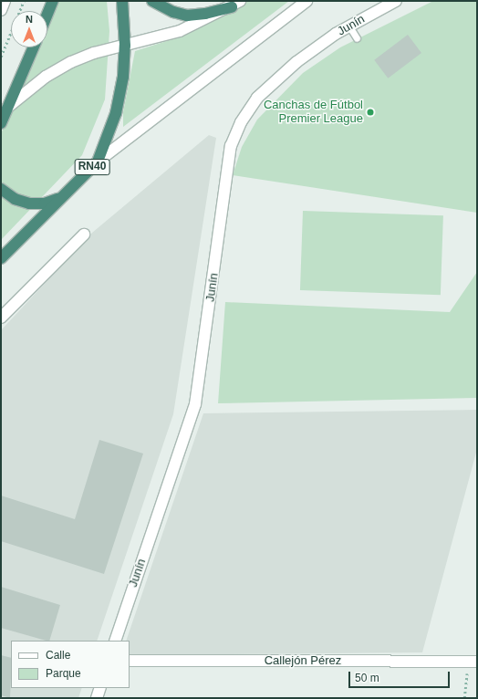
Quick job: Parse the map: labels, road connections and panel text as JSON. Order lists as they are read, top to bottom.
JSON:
{
  "streets": {
    "highway": ["RN40"],
    "street": ["Junín", "Callejón Pérez"]
  },
  "places": ["Canchas de Fútbol Premier League"],
  "legend": ["Calle", "Parque"],
  "scale_bar": "50 m",
  "north": "top"
}
